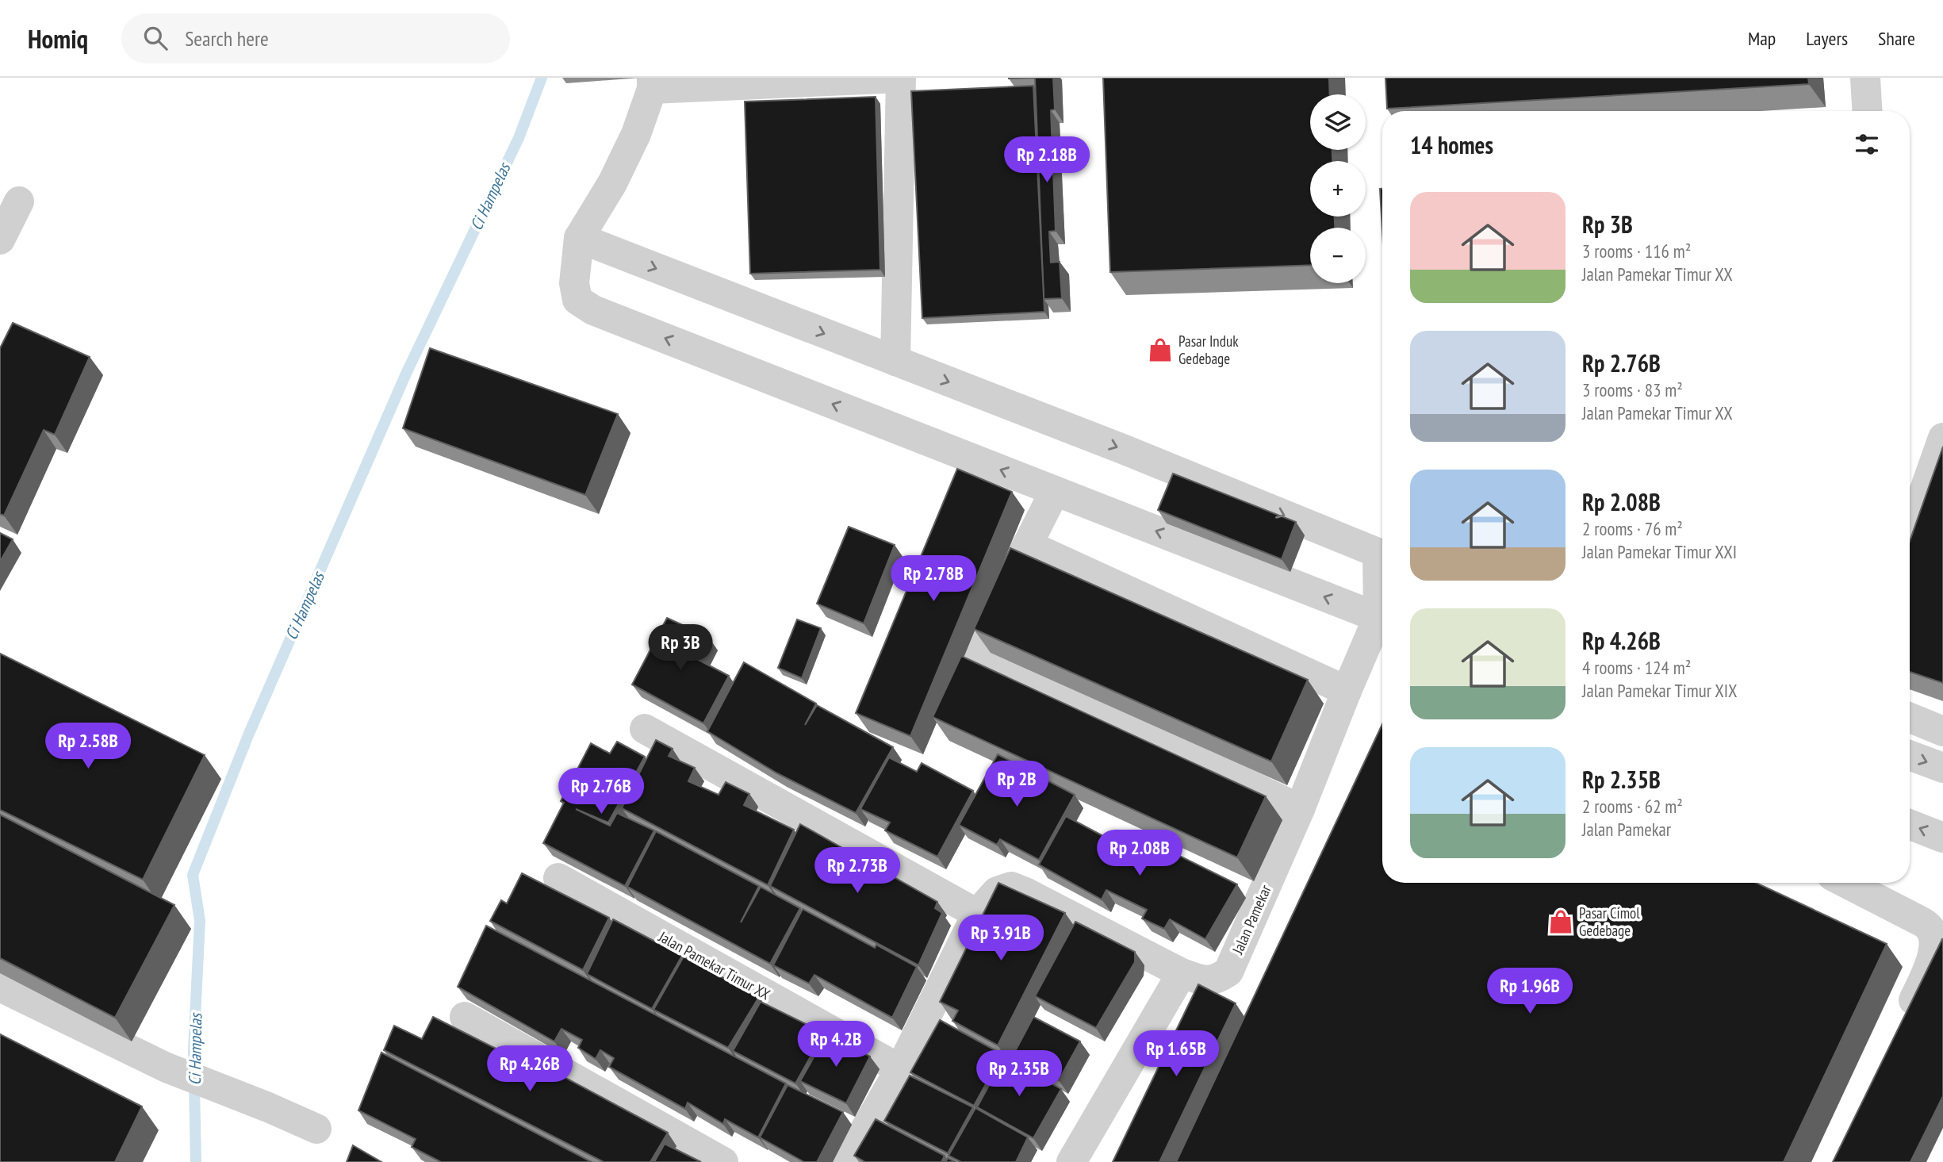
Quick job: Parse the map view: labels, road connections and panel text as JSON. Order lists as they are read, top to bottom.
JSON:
{
  "streets": {
    "street": ["Jalan Pamekar", "Jalan Pamekar Timur XX"]
  },
  "crossings": [
    ["Jalan Pamekar", "Jalan Pamekar Timur XX"]
  ],
  "water": ["Ci Hampelas"],
  "places": {
    "shop": ["Pasar Induk Gedebage", "Pasar Cimol Gedebage"]
  },
  "page": {
    "header": "Homiq",
    "search": "Search here",
    "nav": ["Map", "Layers", "Share"],
    "map_buttons": ["+", "−"],
    "heading": "14 homes",
    "price": [
      "Rp 2.18B",
      "Rp 2.78B",
      "Rp 3B",
      "Rp 2.58B",
      "Rp 2B",
      "Rp 2.76B",
      "Rp 2.08B",
      "Rp 2.73B",
      "Rp 3.91B",
      "Rp 1.96B",
      "Rp 4.2B",
      "Rp 1.65B",
      "Rp 4.26B",
      "Rp 2.35B"
    ],
    "list": [
      {
        "name": "Rp 3B",
        "note": "3 rooms · 116 m² · Jalan Pamekar Timur XX"
      },
      {
        "name": "Rp 2.76B",
        "note": "3 rooms · 83 m² · Jalan Pamekar Timur XX"
      },
      {
        "name": "Rp 2.08B",
        "note": "2 rooms · 76 m² · Jalan Pamekar Timur XXI"
      },
      {
        "name": "Rp 4.26B",
        "note": "4 rooms · 124 m² · Jalan Pamekar Timur XIX"
      },
      {
        "name": "Rp 2.35B",
        "note": "2 rooms · 62 m² · Jalan Pamekar"
      }
    ]
  }
}
